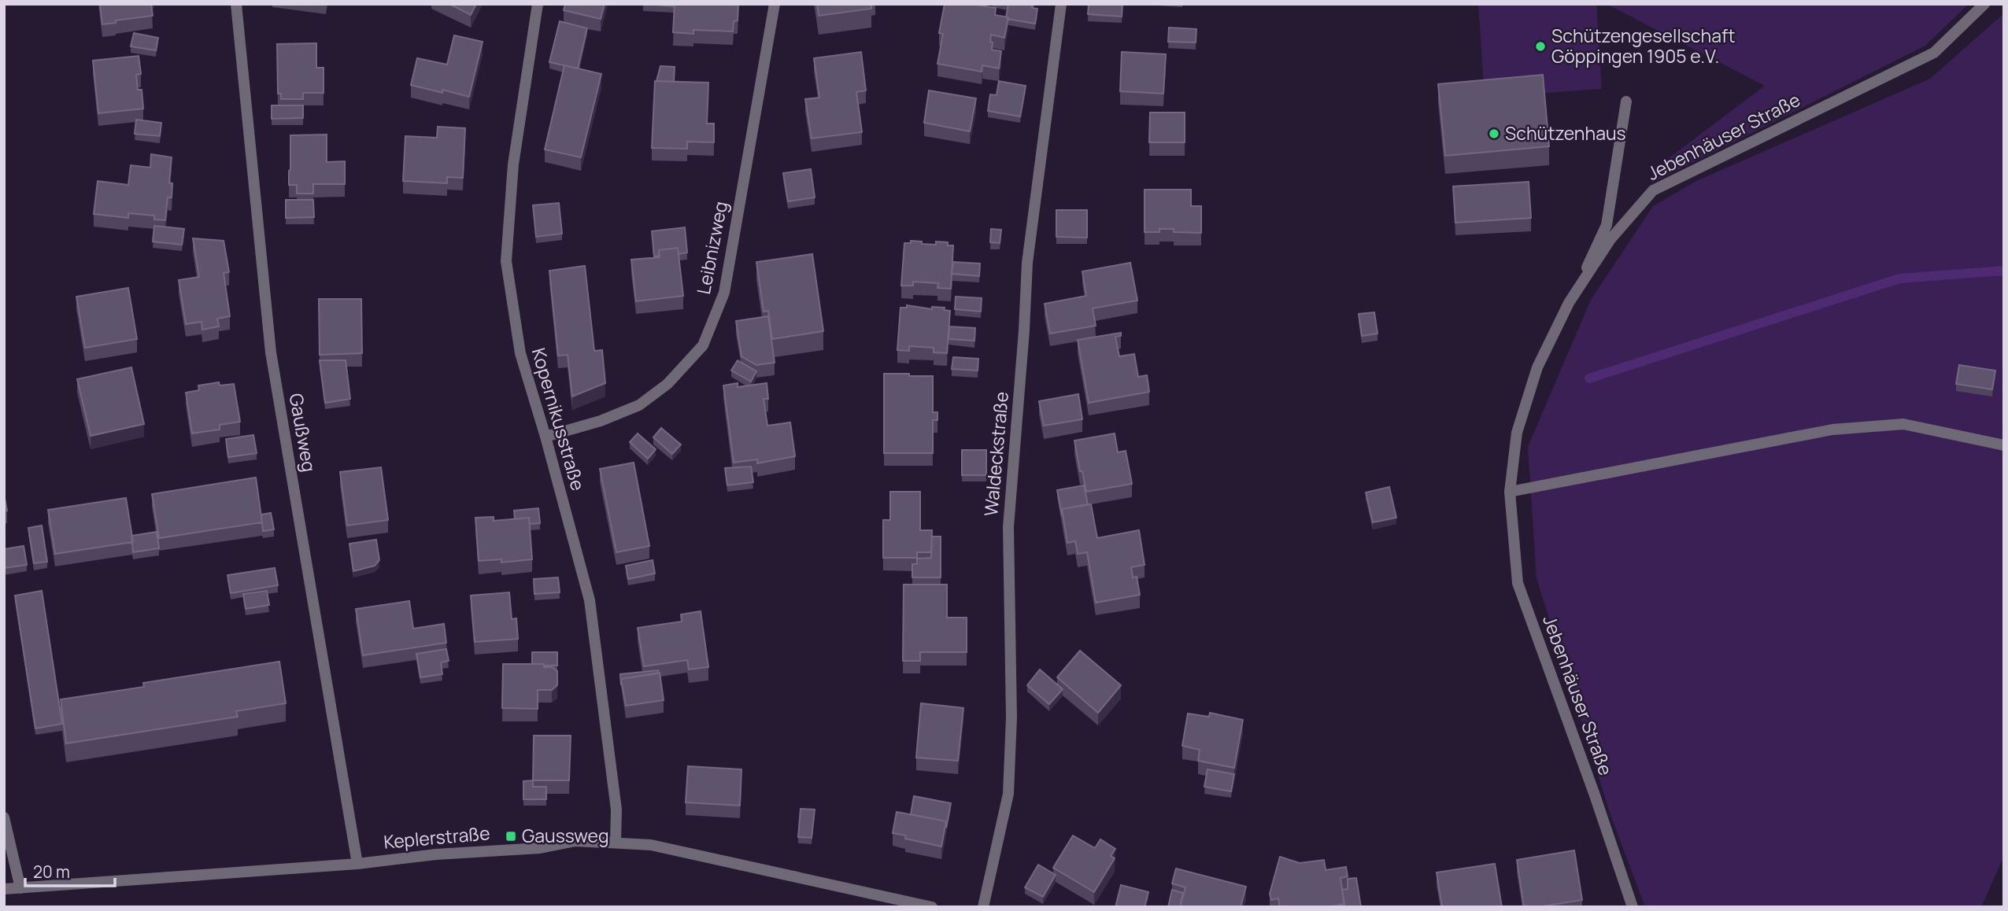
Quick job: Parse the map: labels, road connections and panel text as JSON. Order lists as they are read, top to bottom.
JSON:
{
  "streets": {
    "street": [
      "Jebenhäuser Straße",
      "Leibnizweg",
      "Kopernikusstraße",
      "Gaußweg",
      "Waldeckstraße",
      "Keplerstraße"
    ]
  },
  "crossings": [
    ["Leibnizweg", "Kopernikusstraße"],
    ["Kopernikusstraße", "Keplerstraße"],
    ["Gaußweg", "Keplerstraße"]
  ],
  "places": {
    "other": ["Schützengesellschaft Göppingen 1905 e.V.", "Schützenhaus"],
    "transit": ["Gaussweg"]
  },
  "scale_bar": "20 m"
}
